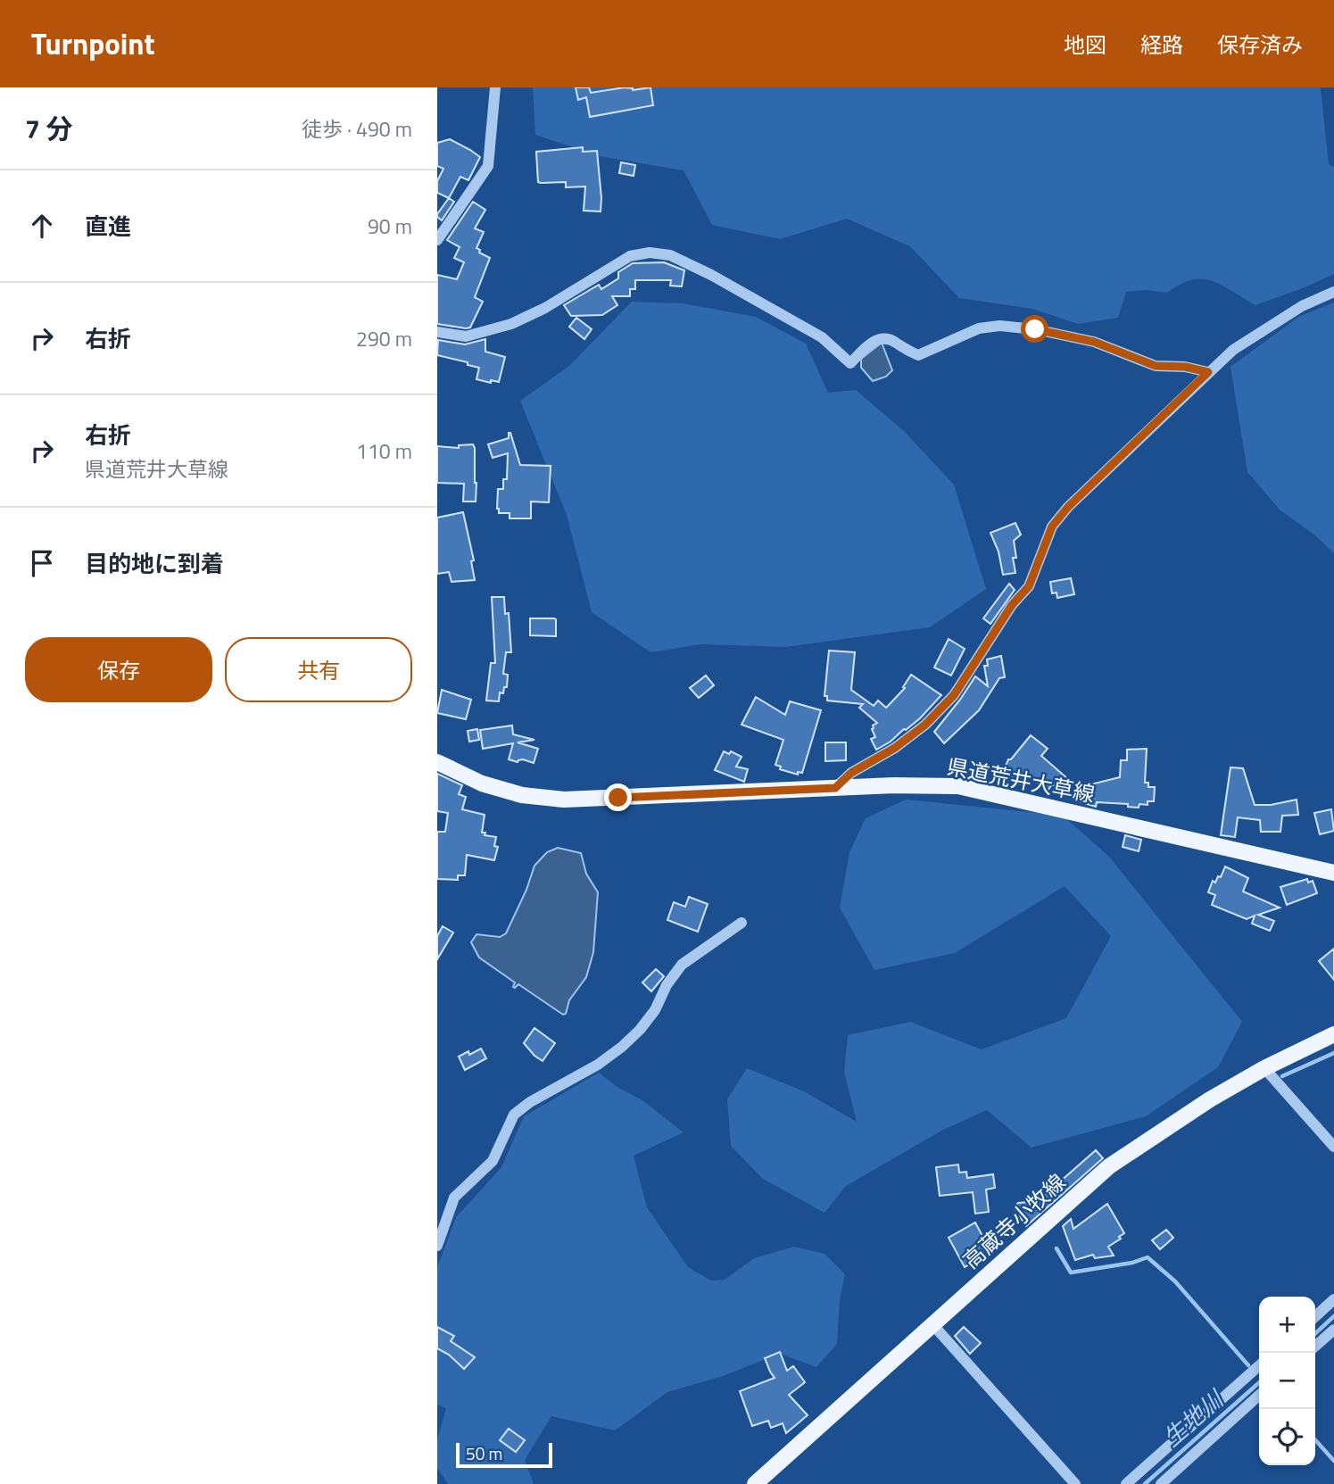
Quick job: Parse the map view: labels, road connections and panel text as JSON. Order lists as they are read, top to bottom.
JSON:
{
  "streets": {
    "main road": ["県道荒井大草線", "高蔵寺小牧線"]
  },
  "water": ["生地川"],
  "scale_bar": "50 m",
  "page": {
    "header": "Turnpoint",
    "nav": ["地図", "経路", "保存済み"],
    "heading": ["7 分", "徒歩 · 490 m"],
    "list": [
      ["直進", "90 m"],
      ["右折", "290 m"],
      ["右折", "県道荒井大草線", "110 m"],
      "目的地に到着"
    ],
    "buttons": ["保存", "共有"],
    "map_buttons": ["+", "−"],
    "scale": "50 m"
  }
}
